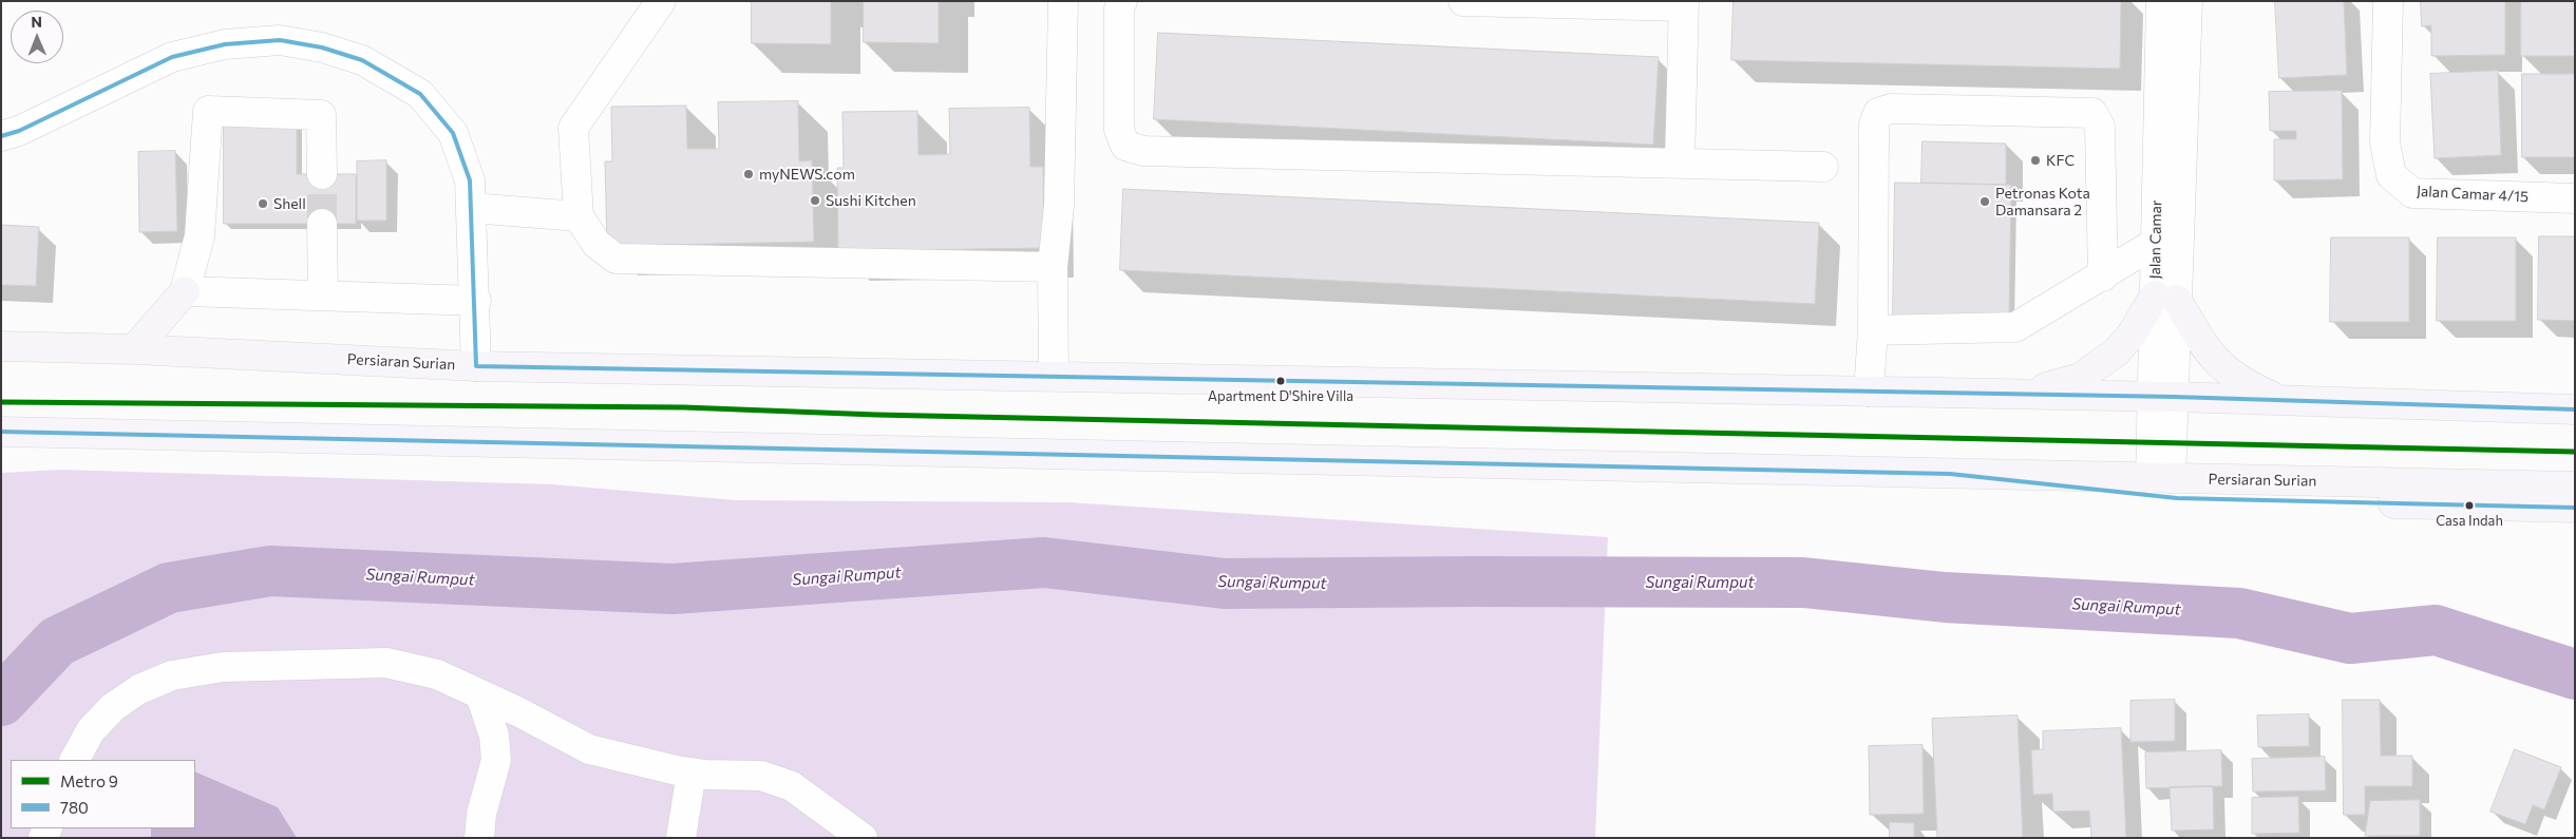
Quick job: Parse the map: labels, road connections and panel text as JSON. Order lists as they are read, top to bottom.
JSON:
{
  "streets": {
    "main road": ["Persiaran Surian"],
    "street": ["Jalan Camar 4/15", "Jalan Camar"]
  },
  "crossings": [
    ["Jalan Camar", "Persiaran Surian"]
  ],
  "water": ["Sungai Rumput"],
  "places": [
    "KFC",
    "myNEWS.com",
    "Sushi Kitchen",
    "Petronas Kota Damansara 2",
    "Shell",
    "Apartment D'Shire Villa",
    "Casa Indah"
  ],
  "lines": ["transit line 780", "metro line 9"],
  "legend": ["Metro 9", "780"],
  "north": "top"
}
